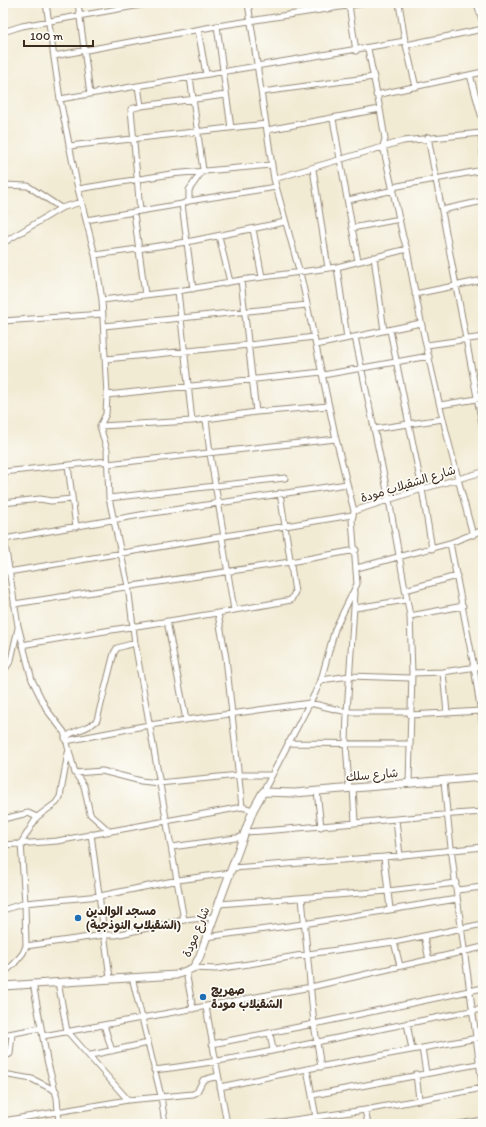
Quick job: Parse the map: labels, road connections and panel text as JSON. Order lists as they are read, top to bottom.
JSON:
{
  "streets": {
    "street": ["شارع الشقيلاب مودة", "شارع سلك", "شارع مودة"]
  },
  "crossings": [
    ["شارع الشقيلاب مودة", "شارع سلك"],
    ["شارع الشقيلاب مودة", "شارع مودة"],
    ["شارع سلك", "شارع مودة"]
  ],
  "places": ["مسجد الوالدين (الشقيلاب النوذجية)", "صهريج الشقيلاب مودة"],
  "scale_bar": "100 m"
}
